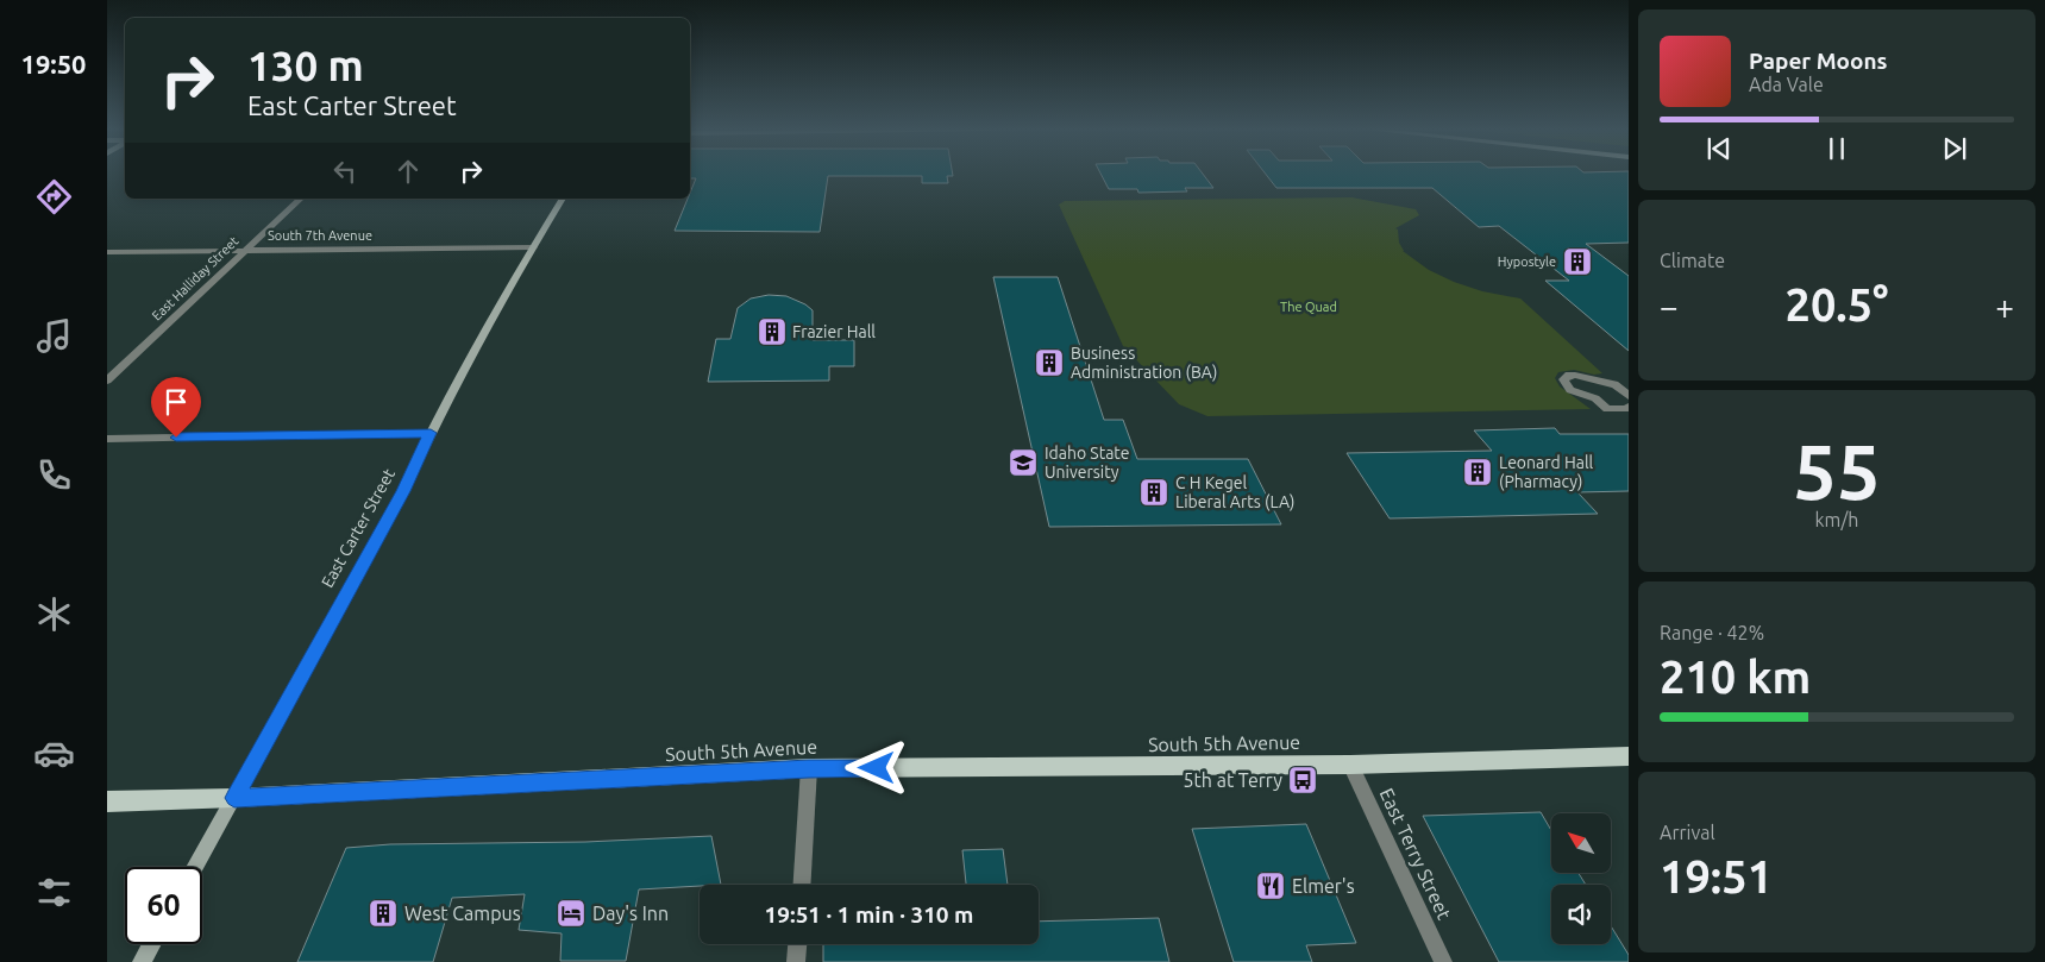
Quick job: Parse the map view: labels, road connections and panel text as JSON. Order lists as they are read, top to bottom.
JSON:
{
  "streets": {
    "main road": ["South 5th Avenue"],
    "street": [
      "South 7th Avenue",
      "East Halliday Street",
      "East Carter Street",
      "East Terry Street"
    ]
  },
  "crossings": [
    ["South 7th Avenue", "East Halliday Street"],
    ["South 7th Avenue", "East Carter Street"],
    ["East Carter Street", "South 5th Avenue"],
    ["South 5th Avenue", "East Terry Street"]
  ],
  "parks": ["The Quad"],
  "places": {
    "building": [
      "Hypostyle",
      "Frazier Hall",
      "Business Administration (BA)",
      "Leonard Hall (Pharmacy)",
      "C H Kegel Liberal Arts (LA)",
      "West Campus"
    ],
    "school or university": ["Idaho State University"],
    "bus stop": ["5th at Terry"],
    "restaurant": ["Elmer's"],
    "hotel": ["Day's Inn"]
  },
  "north": "top left",
  "page": {
    "tabs": "19:50",
    "turn": ["130 m", "East Carter Street"],
    "song": ["Paper Moons", "Ada Vale"],
    "tile": [
      "Climate",
      ["55", "km/h"],
      ["Range · 42%", "210 km"],
      ["Arrival", "19:51"]
    ],
    "heat": ["−", "20.5°", "+"],
    "limit": "60",
    "trip": "19:51 · 1 min · 310 m"
  }
}
